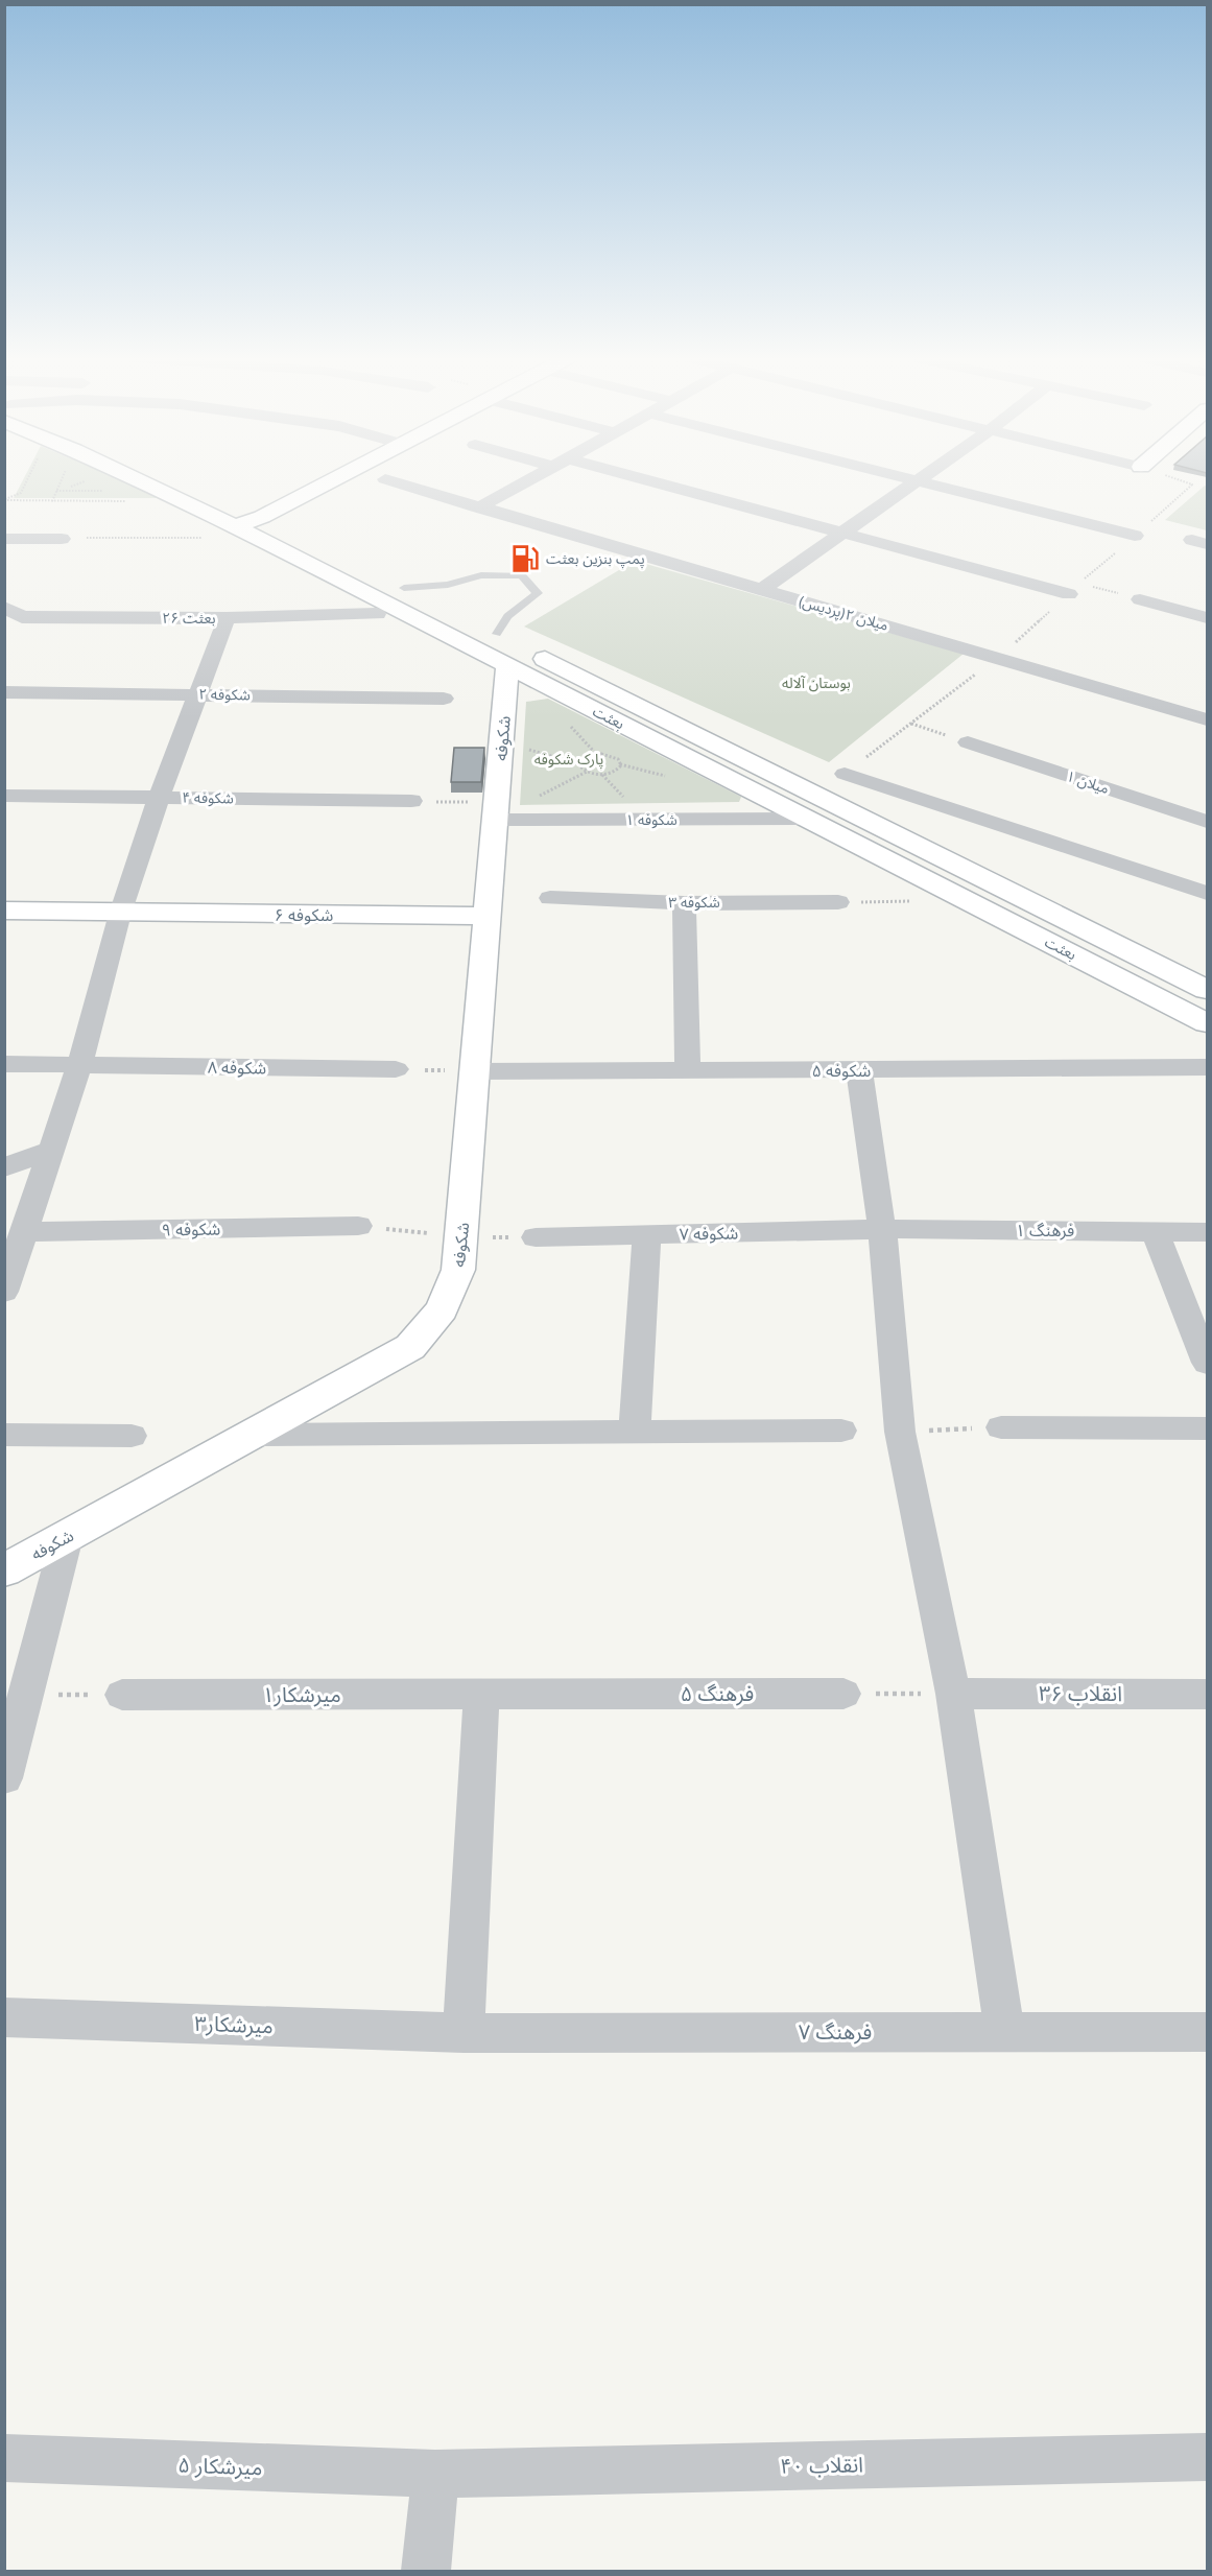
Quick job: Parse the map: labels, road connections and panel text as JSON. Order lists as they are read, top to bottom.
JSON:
{
  "streets": {
    "main road": ["بعثت", "شکوفه", "شکوفه ۶"],
    "street": [
      "میلان ۲(پردیس)",
      "بعثت ۲۶",
      "شکوفه ۲",
      "میلان ۱",
      "شکوفه ۴",
      "شکوفه ۱",
      "شکوفه ۳",
      "شکوفه ۸",
      "شکوفه ۵",
      "شکوفه ۹",
      "فرهنگ ۱",
      "شکوفه ۷",
      "فرهنگ ۵",
      "انقلاب ۳۶",
      "میرشکار۱",
      "میرشکار۳",
      "فرهنگ ۷",
      "انقلاب ۴۰",
      "میرشکار ۵"
    ]
  },
  "crossings": [
    ["بعثت", "شکوفه"],
    ["بعثت", "شکوفه ۱"],
    ["شکوفه", "شکوفه ۱"],
    ["شکوفه", "شکوفه ۶"],
    ["شکوفه", "شکوفه ۵"],
    ["فرهنگ ۱", "شکوفه ۷"],
    ["فرهنگ ۵", "میرشکار۱"],
    ["میرشکار۳", "فرهنگ ۷"],
    ["انقلاب ۴۰", "میرشکار ۵"]
  ],
  "parks": ["بوستان آلاله", "پارک شکوفه"],
  "places": {
    "fuel station": ["پمپ بنزین بعثت"]
  }
}
